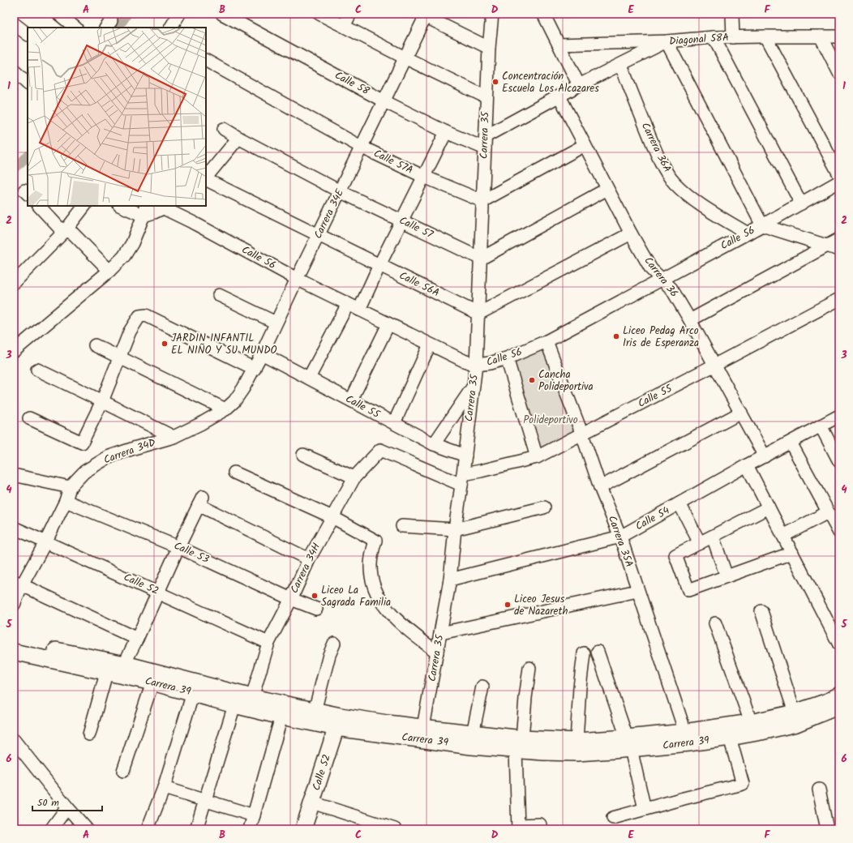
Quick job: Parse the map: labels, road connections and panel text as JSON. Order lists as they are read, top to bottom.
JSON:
{
  "streets": {
    "main road": ["Calle 52", "Carrera 39"],
    "street": [
      "Diagonal 58A",
      "Calle 58",
      "Carrera 35",
      "Carrera 36A",
      "Calle 57A",
      "Carrera 34E",
      "Calle 57",
      "Calle 56",
      "Carrera 36",
      "Calle 56A",
      "Calle 55",
      "Carrera 34D",
      "Calle 54",
      "Carrera 35A",
      "Calle 53",
      "Carrera 34H"
    ]
  },
  "crossings": [
    ["Calle 58", "Carrera 35"],
    ["Calle 58", "Carrera 34E"],
    ["Carrera 35", "Calle 57A"],
    ["Carrera 35", "Calle 57"],
    ["Carrera 35", "Calle 56"],
    ["Carrera 35", "Calle 56A"],
    ["Carrera 35", "Calle 55"],
    ["Carrera 35", "Calle 54"],
    ["Carrera 35", "Carrera 34H"],
    ["Carrera 35", "Carrera 39"],
    ["Carrera 36A", "Calle 56"],
    ["Calle 57A", "Carrera 34E"],
    ["Carrera 34E", "Calle 57"],
    ["Carrera 34E", "Calle 56"],
    ["Carrera 34E", "Calle 56A"],
    ["Carrera 34E", "Calle 55"],
    ["Carrera 34E", "Carrera 34D"],
    ["Calle 56", "Carrera 36"],
    ["Calle 56", "Carrera 35A"],
    ["Carrera 36", "Calle 55"],
    ["Carrera 36", "Calle 54"],
    ["Calle 55", "Carrera 35A"],
    ["Calle 55", "Carrera 34H"],
    ["Carrera 34D", "Calle 53"],
    ["Carrera 34D", "Calle 52"],
    ["Calle 54", "Carrera 35A"],
    ["Carrera 35A", "Carrera 39"],
    ["Calle 53", "Carrera 34H"],
    ["Carrera 34H", "Calle 52"],
    ["Carrera 34H", "Carrera 39"],
    ["Calle 52", "Carrera 39"]
  ],
  "parks": ["Polideportivo"],
  "places": [
    "Concentración Escuela Los Alcazares",
    "Liceo Pedag Arco Iris de Esperanza",
    "JARDIN INFANTIL EL NIÑO Y SU MUNDO",
    "Cancha Polideportiva",
    "Liceo La Sagrada Familia",
    "Liceo Jesus de Nazareth"
  ],
  "scale_bar": "50 m",
  "grid": {
    "columns": [
      "A",
      "B",
      "C",
      "D",
      "E",
      "F"
    ],
    "rows": [
      "1",
      "2",
      "3",
      "4",
      "5",
      "6"
    ]
  }
}
